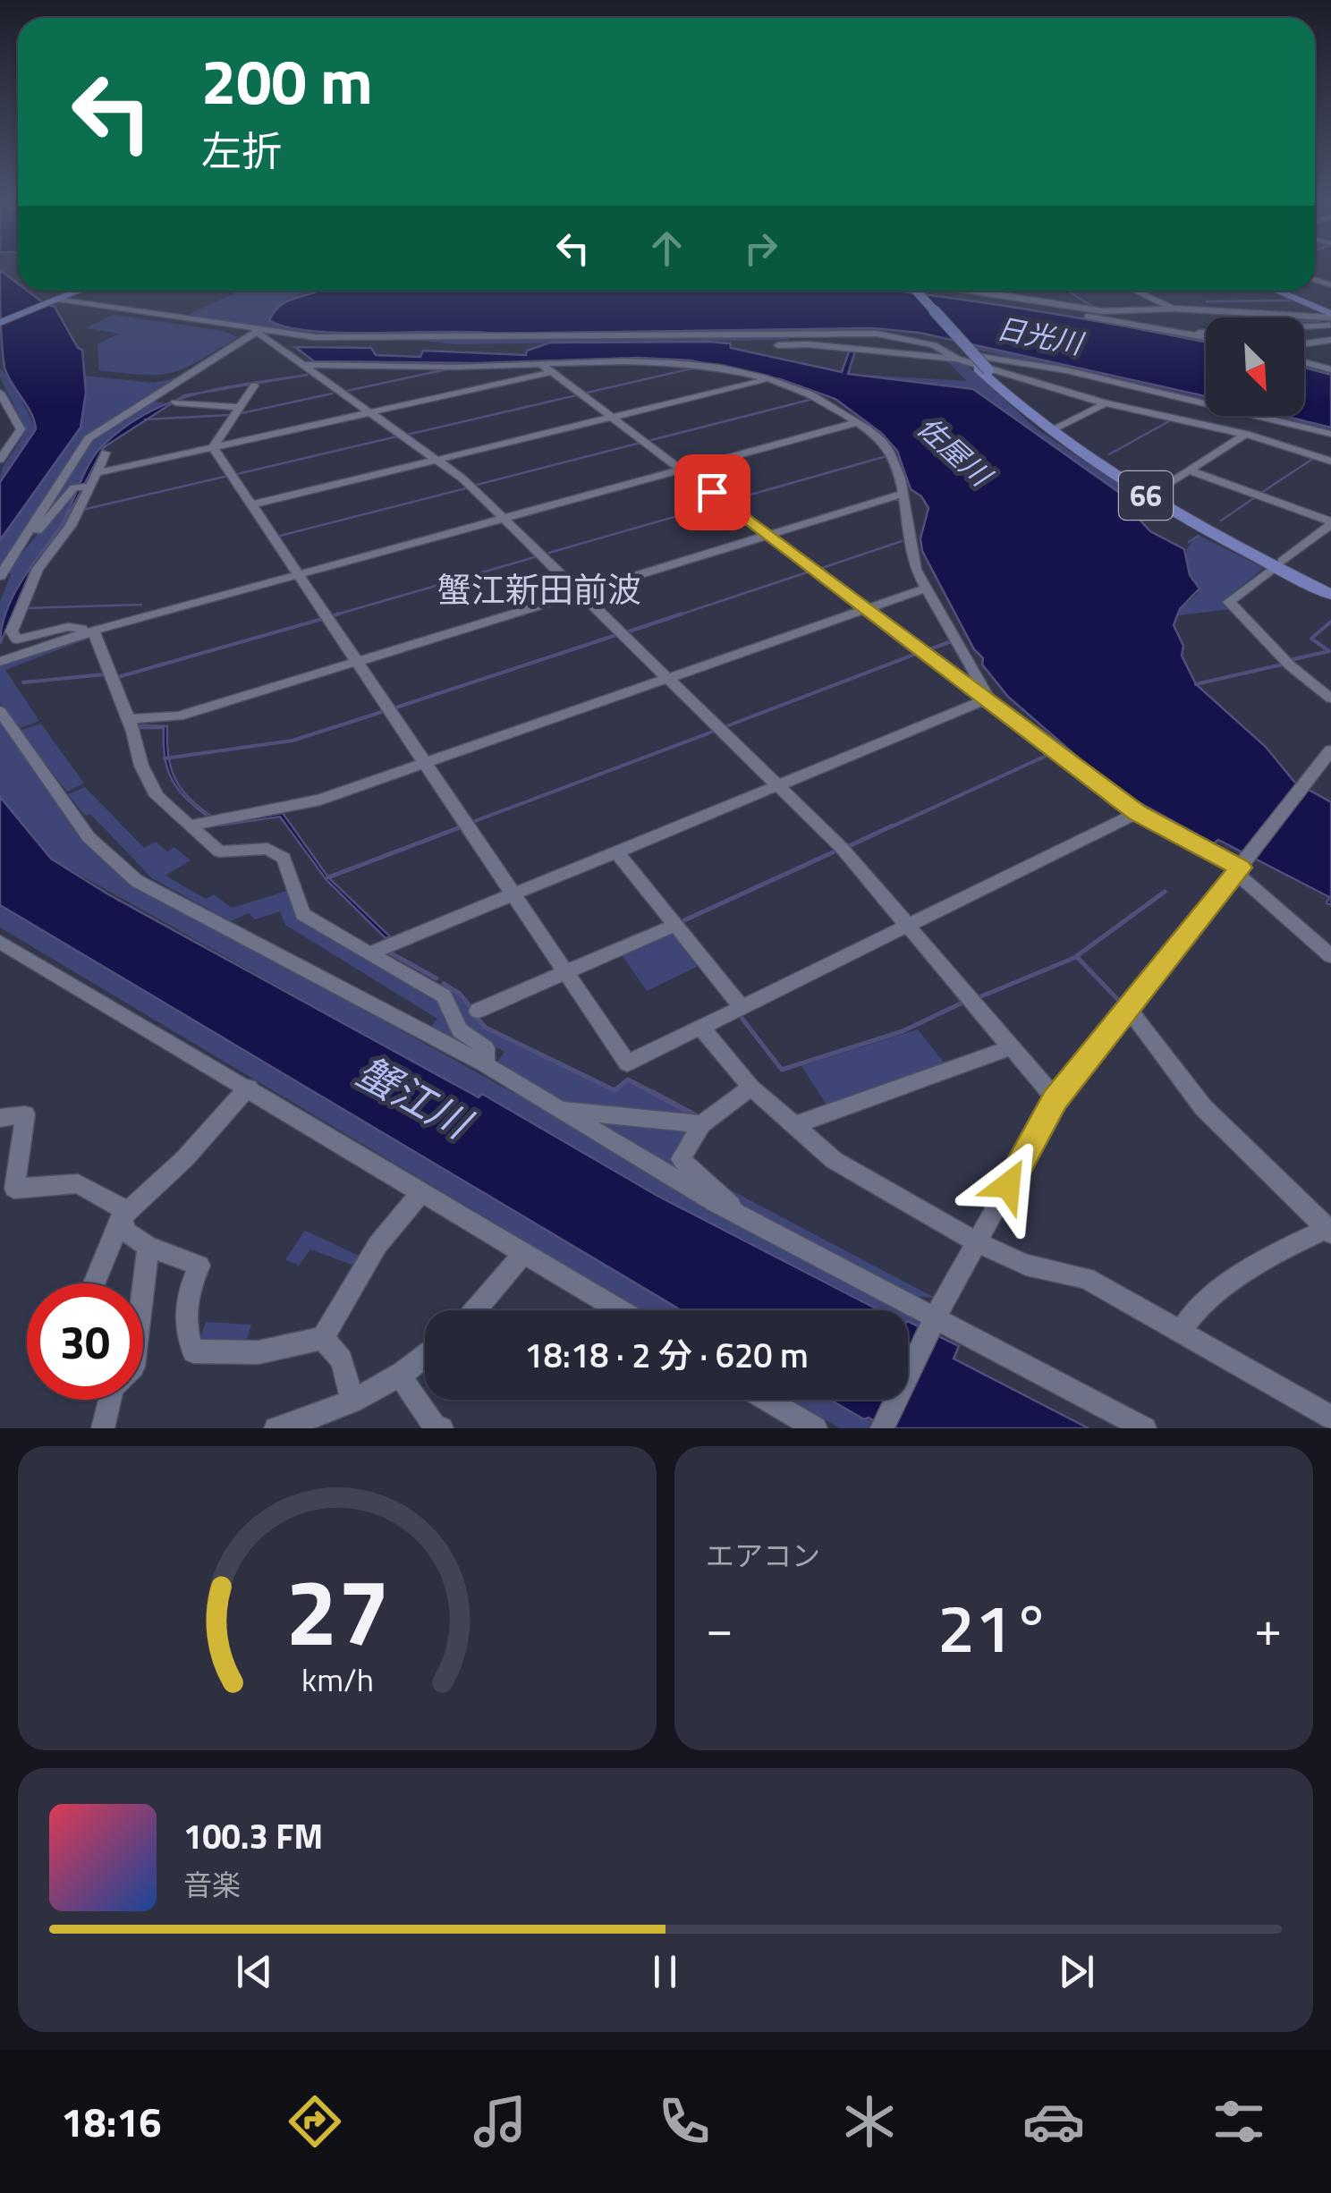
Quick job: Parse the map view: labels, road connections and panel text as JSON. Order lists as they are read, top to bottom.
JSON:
{
  "streets": {
    "main road": ["66"]
  },
  "districts": ["蟹江新田前波"],
  "water": ["日光川", "佐屋川", "蟹江川"],
  "north": "bottom right",
  "page": {
    "turn": ["200 m", "左折"],
    "limit": "30",
    "trip": "18:18 · 2 分 · 620 m",
    "tile": "エアコン",
    "heat": ["−", "21°", "+"],
    "song": ["100.3 FM", "音楽"],
    "tabs": "18:16",
    "gauge": ["27", "km/h"]
  }
}
